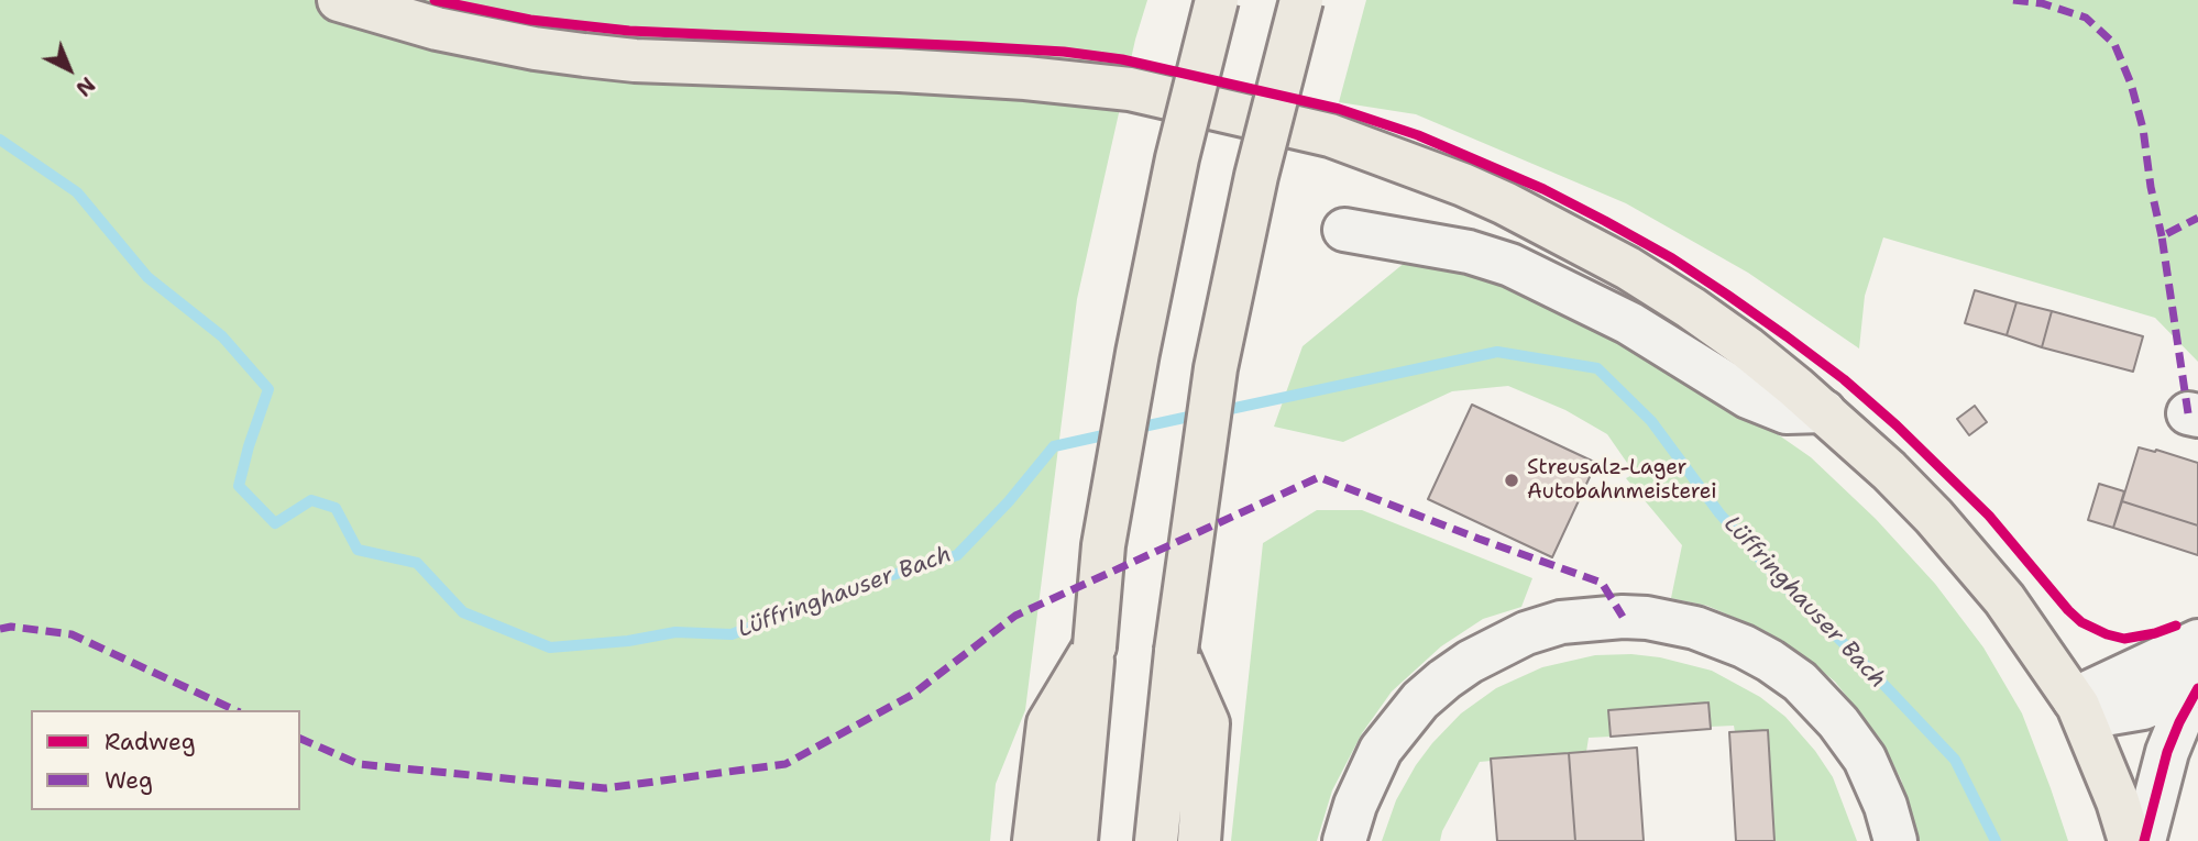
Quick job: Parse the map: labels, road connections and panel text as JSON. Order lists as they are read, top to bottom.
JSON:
{
  "water": ["Lüffringhauser Bach"],
  "places": ["Streusalz-Lager Autobahnmeisterei"],
  "legend": ["Radweg", "Weg"],
  "north": "bottom right"
}
